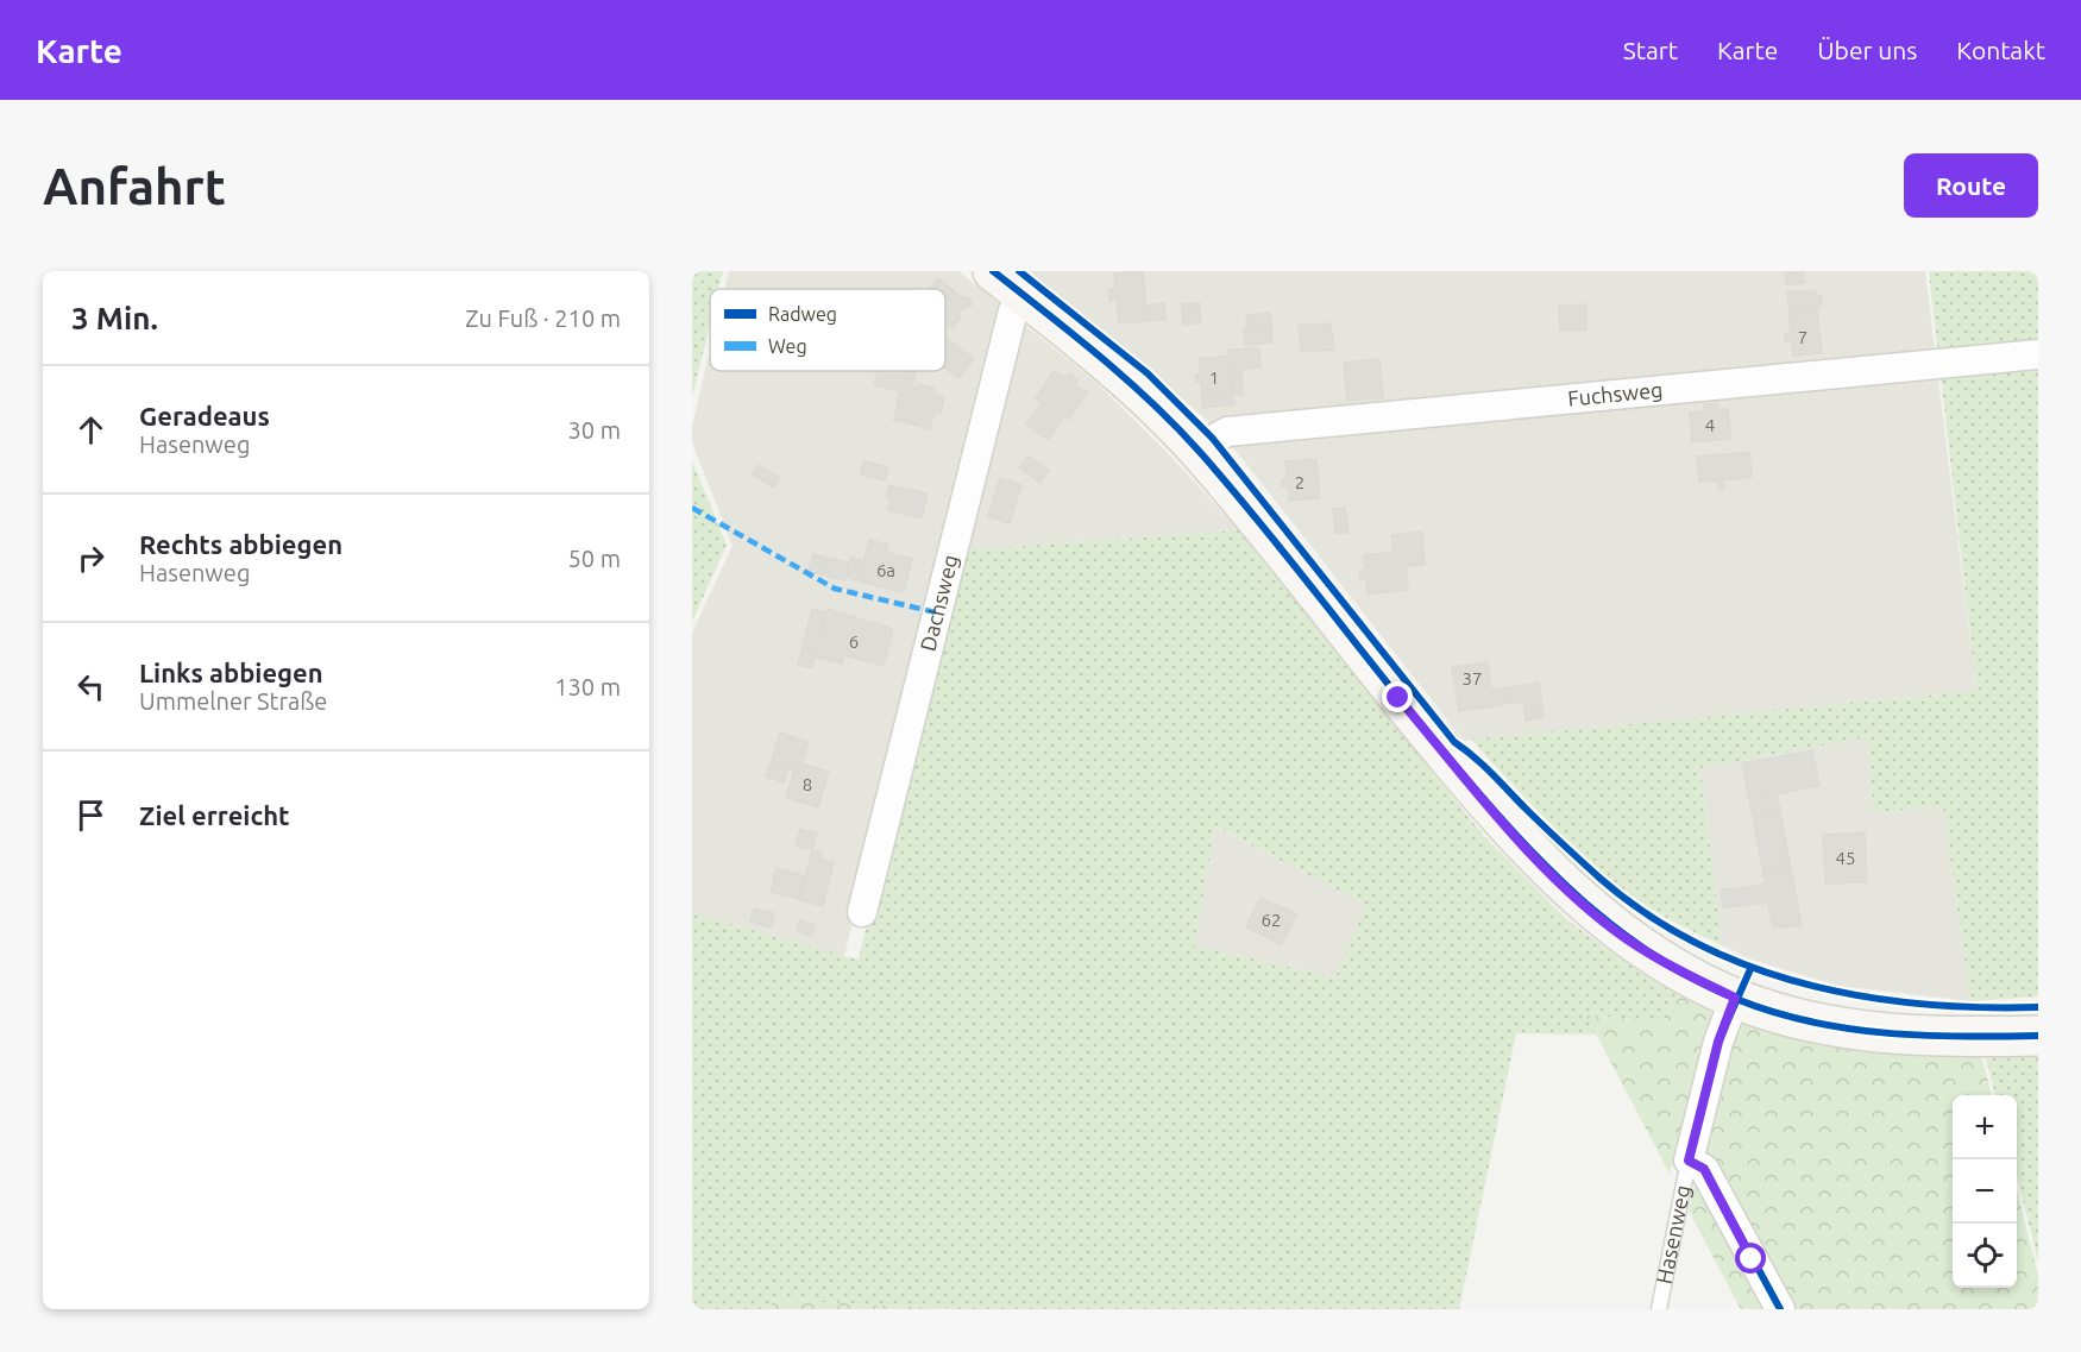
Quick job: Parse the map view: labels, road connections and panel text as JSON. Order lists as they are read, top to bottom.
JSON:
{
  "streets": {
    "street": ["Fuchsweg", "Dachsweg", "Hasenweg"]
  },
  "house_numbers": [
    "7",
    "1",
    "4",
    "2",
    "6a",
    "6",
    "37",
    "8",
    "45",
    "62"
  ],
  "legend": ["Radweg", "Weg"],
  "page": {
    "header": "Karte",
    "nav": [
      "Start",
      "Karte",
      "Über uns",
      "Kontakt"
    ],
    "buttons": "Route",
    "title": "Anfahrt",
    "heading": ["3 Min.", "Zu Fuß · 210 m"],
    "list": [
      ["Geradeaus", "Hasenweg", "30 m"],
      ["Rechts abbiegen", "Hasenweg", "50 m"],
      ["Links abbiegen", "Ummelner Straße", "130 m"],
      "Ziel erreicht"
    ],
    "map_buttons": ["+", "−"]
  }
}
